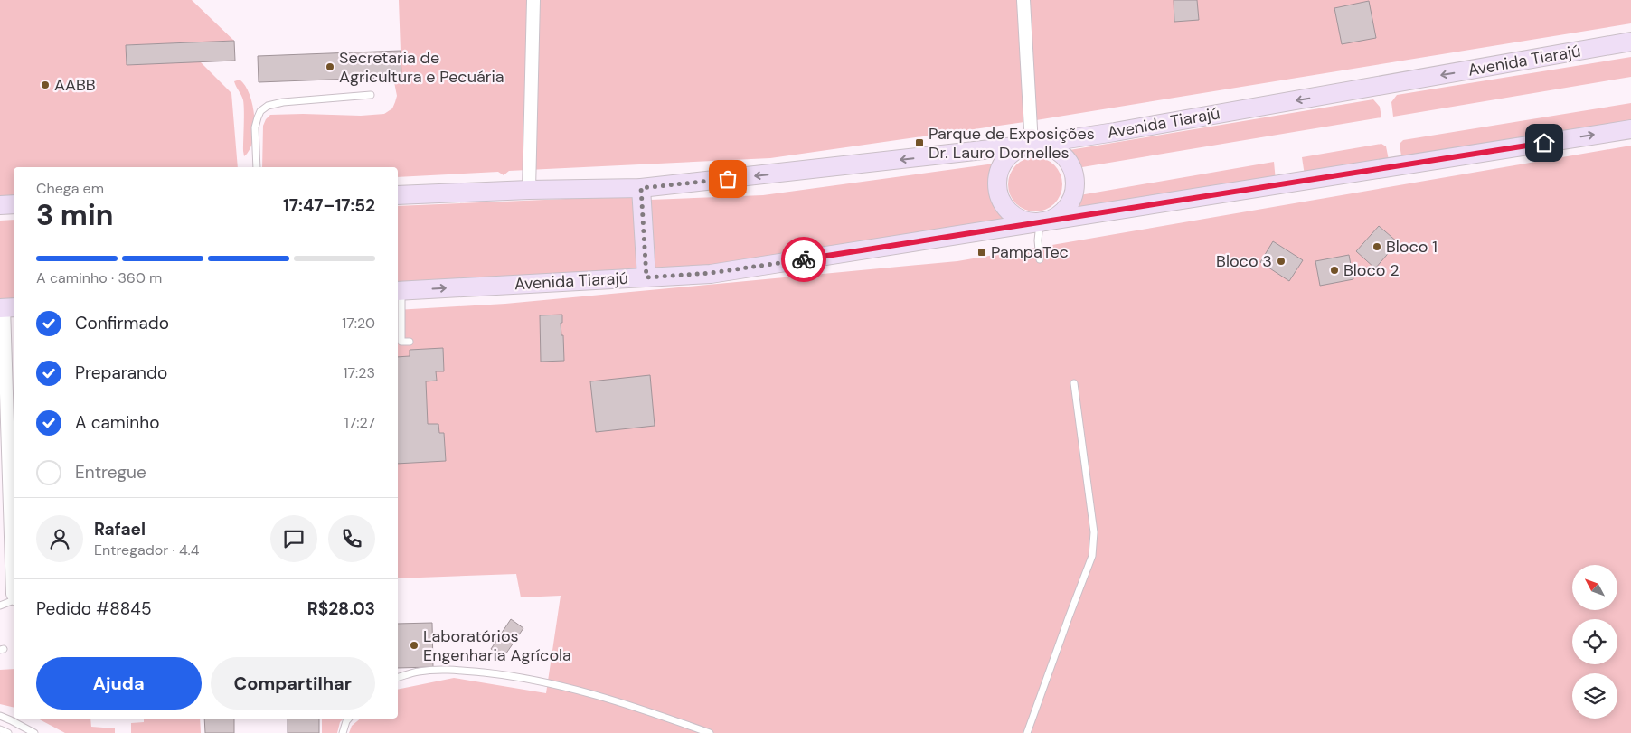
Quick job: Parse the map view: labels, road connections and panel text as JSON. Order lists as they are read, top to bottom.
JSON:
{
  "streets": {
    "main road": ["Avenida Tiarajú"]
  },
  "places": {
    "other": [
      "Secretaria de Agricultura e Pecuária",
      "AABB",
      "Bloco 1",
      "Bloco 3",
      "Bloco 2",
      "Laboratórios Engenharia Agrícola"
    ],
    "transit": ["Parque de Exposições Dr. Lauro Dornelles", "PampaTec"]
  },
  "north": "top left",
  "page": {
    "heading": ["3 min", "Chega em", "17:47–17:52"],
    "panel": [
      "Rafael",
      "Entregador · 4.4",
      "Pedido #8845",
      "R$28.03"
    ],
    "bar": "A caminho · 360 m",
    "list": [
      ["Confirmado", "17:20"],
      ["Preparando", "17:23"],
      ["A caminho", "17:27"],
      "Entregue"
    ],
    "buttons": ["Ajuda", "Compartilhar"]
  }
}
